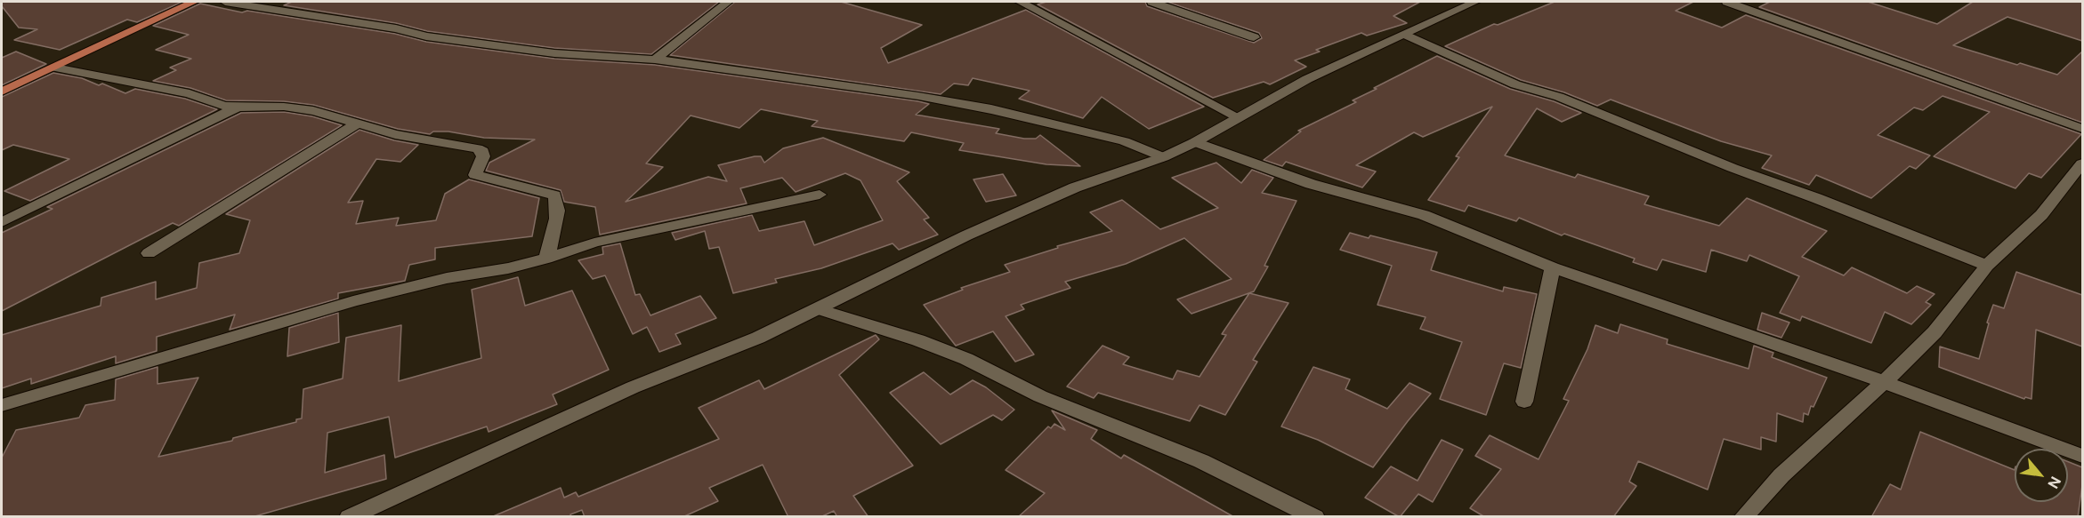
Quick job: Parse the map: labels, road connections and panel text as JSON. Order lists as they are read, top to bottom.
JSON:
{
  "north": "bottom right"
}
